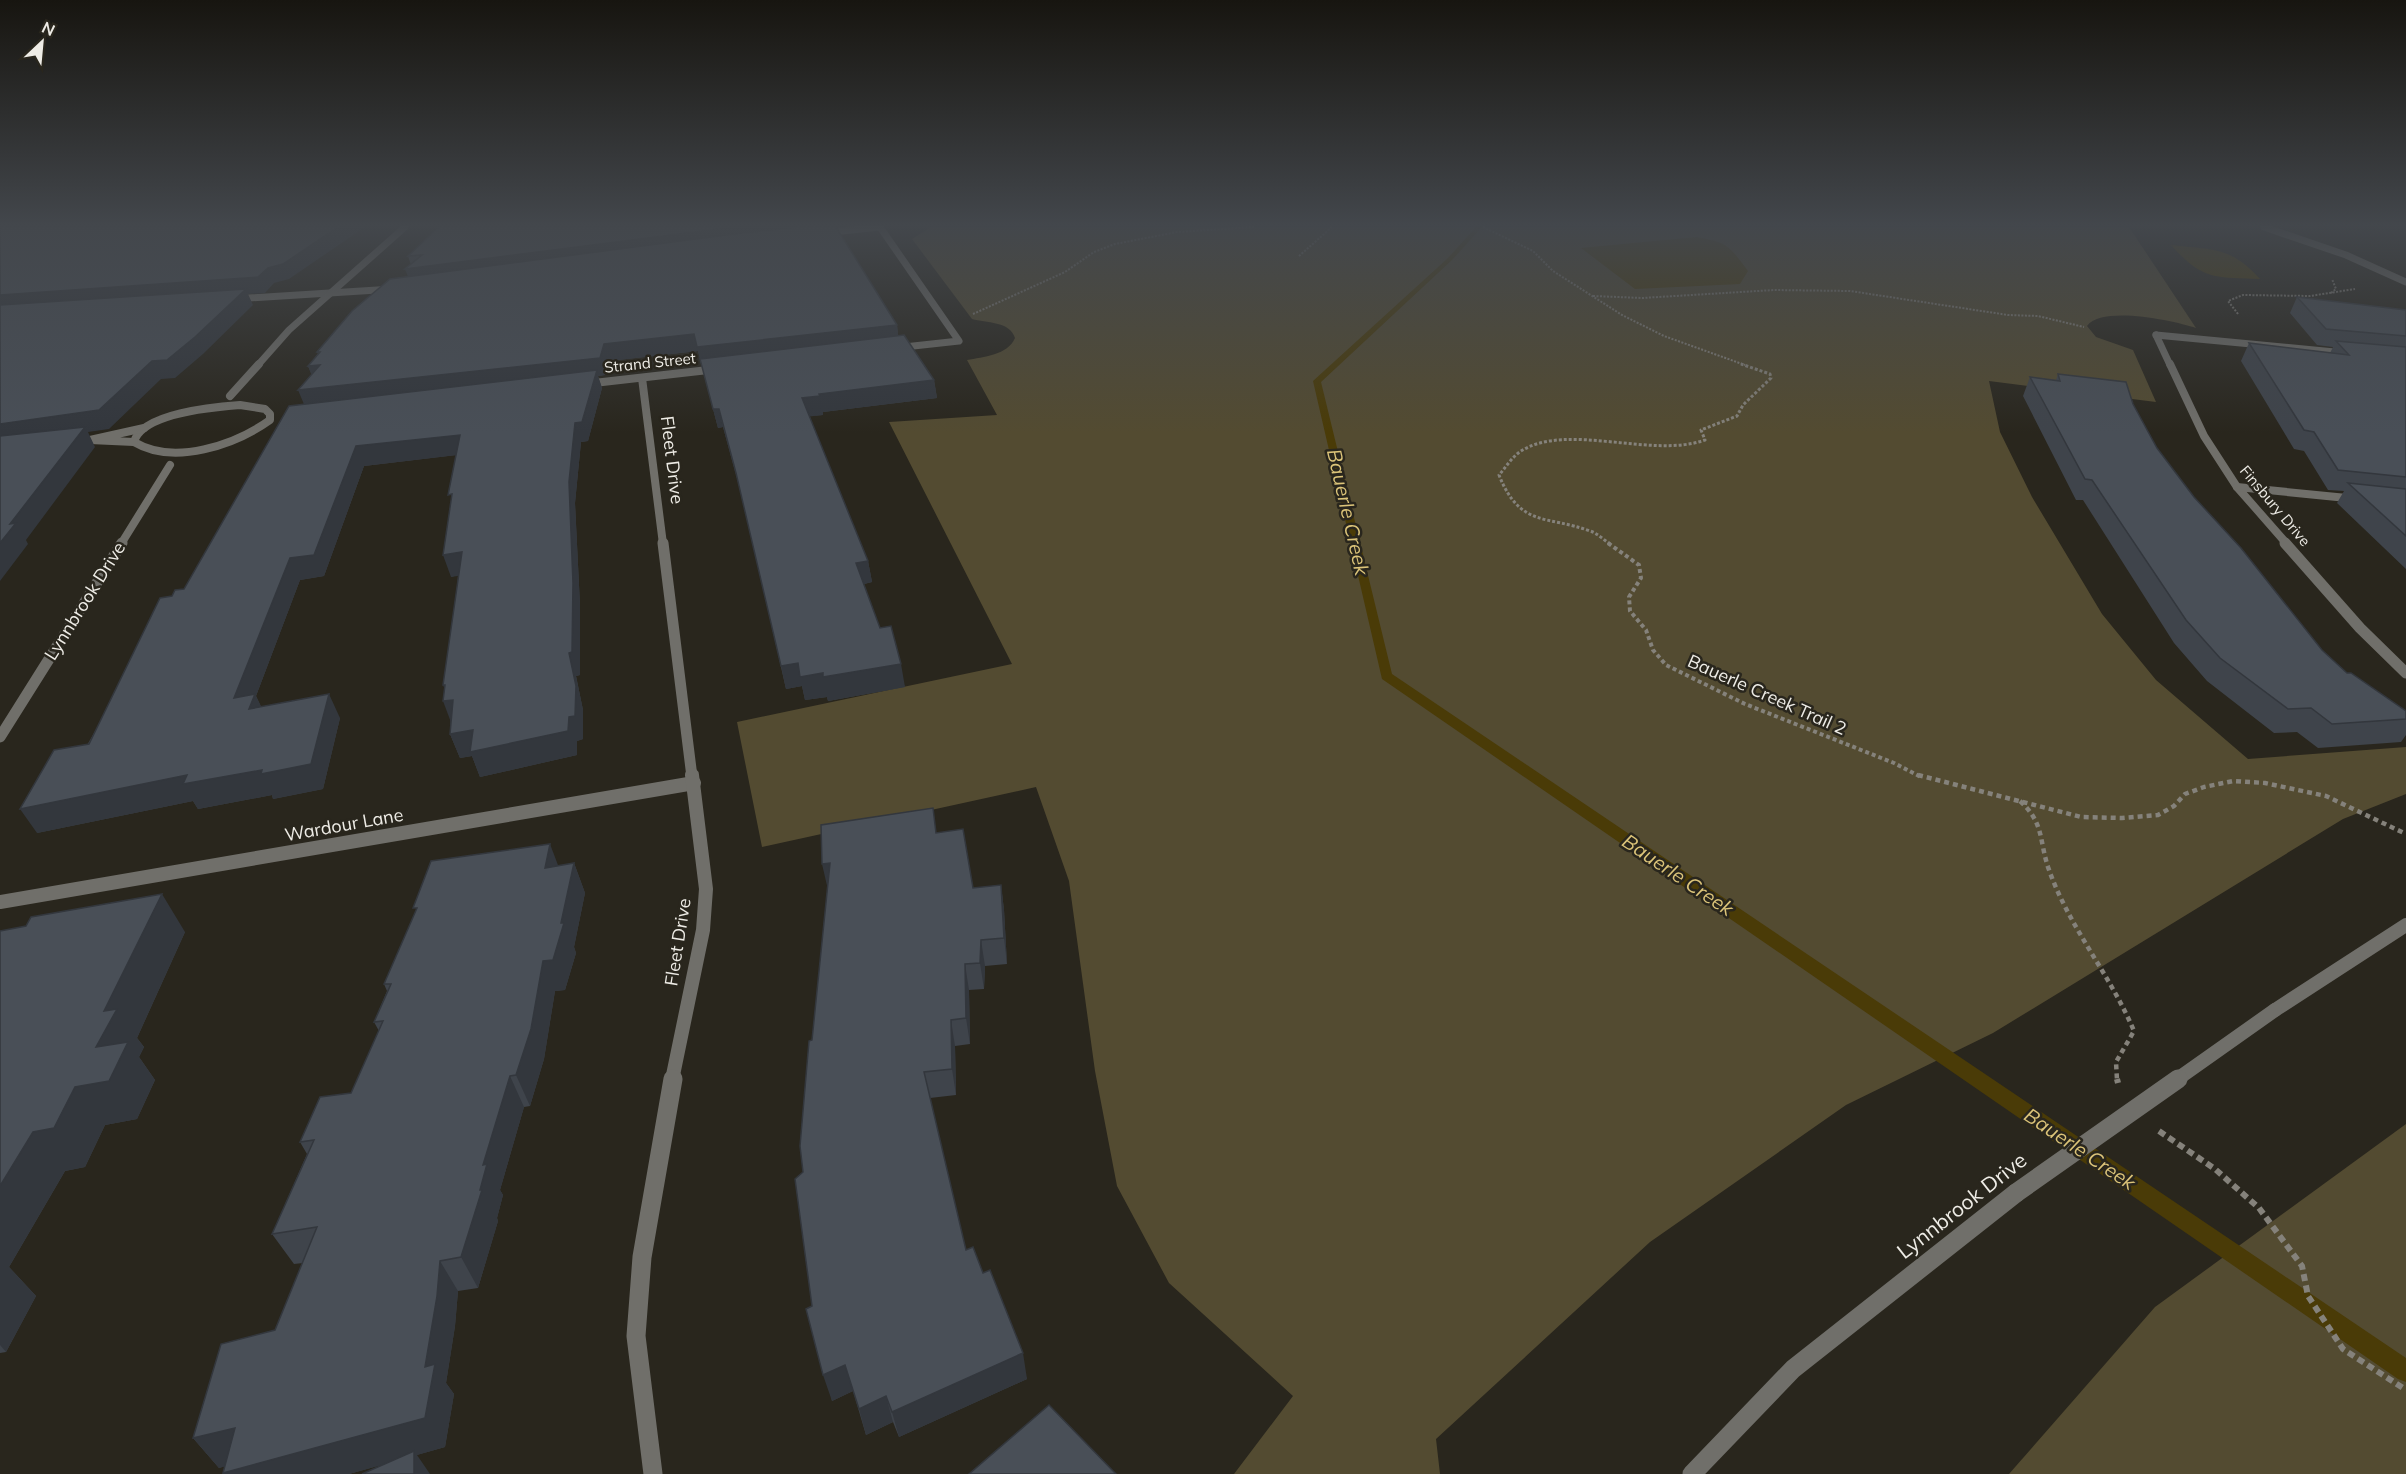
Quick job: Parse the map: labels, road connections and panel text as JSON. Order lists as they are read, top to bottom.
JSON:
{
  "streets": {
    "street": [
      "Strand Street",
      "Fleet Drive",
      "Finsbury Drive",
      "Lynnbrook Drive",
      "Wardour Lane"
    ],
    "path": ["Bauerle Creek Trail 2"]
  },
  "crossings": [
    ["Strand Street", "Fleet Drive"],
    ["Fleet Drive", "Wardour Lane"]
  ],
  "water": ["Bauerle Creek"],
  "north": "top right"
}
